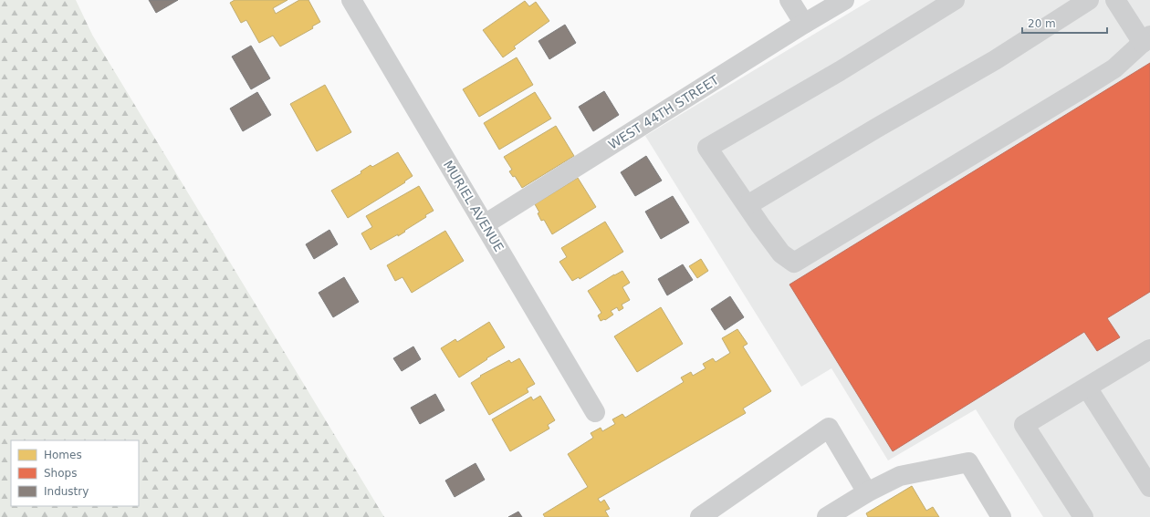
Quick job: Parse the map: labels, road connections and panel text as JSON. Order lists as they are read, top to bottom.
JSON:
{
  "streets": {
    "street": ["WEST 44TH STREET", "MURIEL AVENUE"]
  },
  "crossings": [
    ["WEST 44TH STREET", "MURIEL AVENUE"]
  ],
  "legend": ["Homes", "Shops", "Industry"],
  "scale_bar": "20 m"
}
